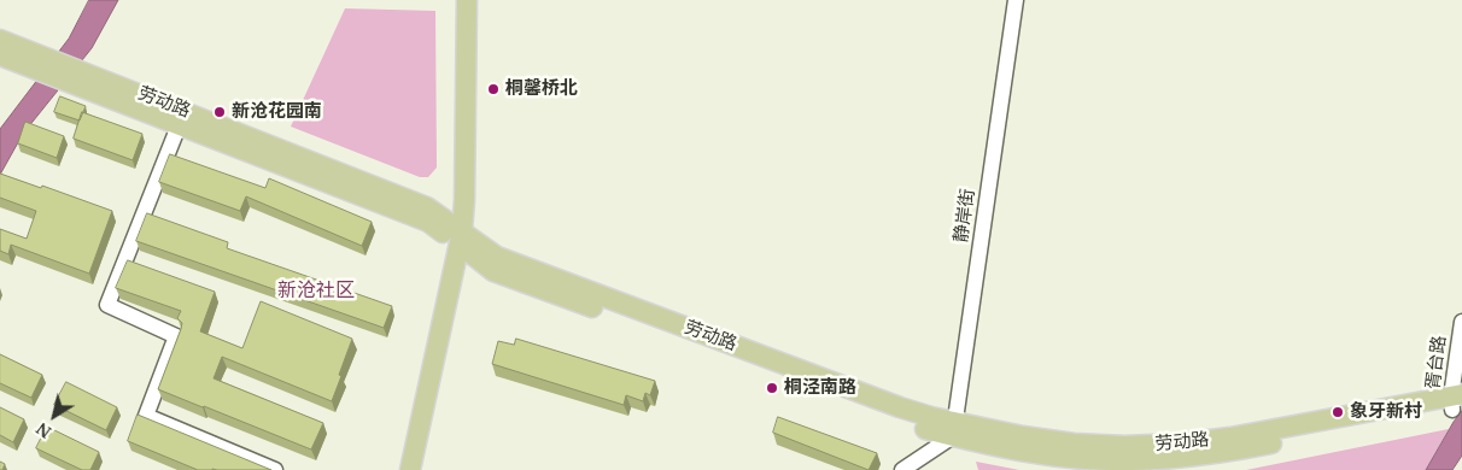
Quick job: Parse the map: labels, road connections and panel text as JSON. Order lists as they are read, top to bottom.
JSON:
{
  "streets": {
    "main road": ["劳动路"],
    "street": ["静岸街", "胥台路"]
  },
  "crossings": [
    ["劳动路", "静岸街"],
    ["劳动路", "胥台路"]
  ],
  "districts": ["新沧社区"],
  "places": [
    "桐馨桥北",
    "新沧花园南",
    "桐泾南路",
    "象牙新村"
  ],
  "north": "bottom left"
}
